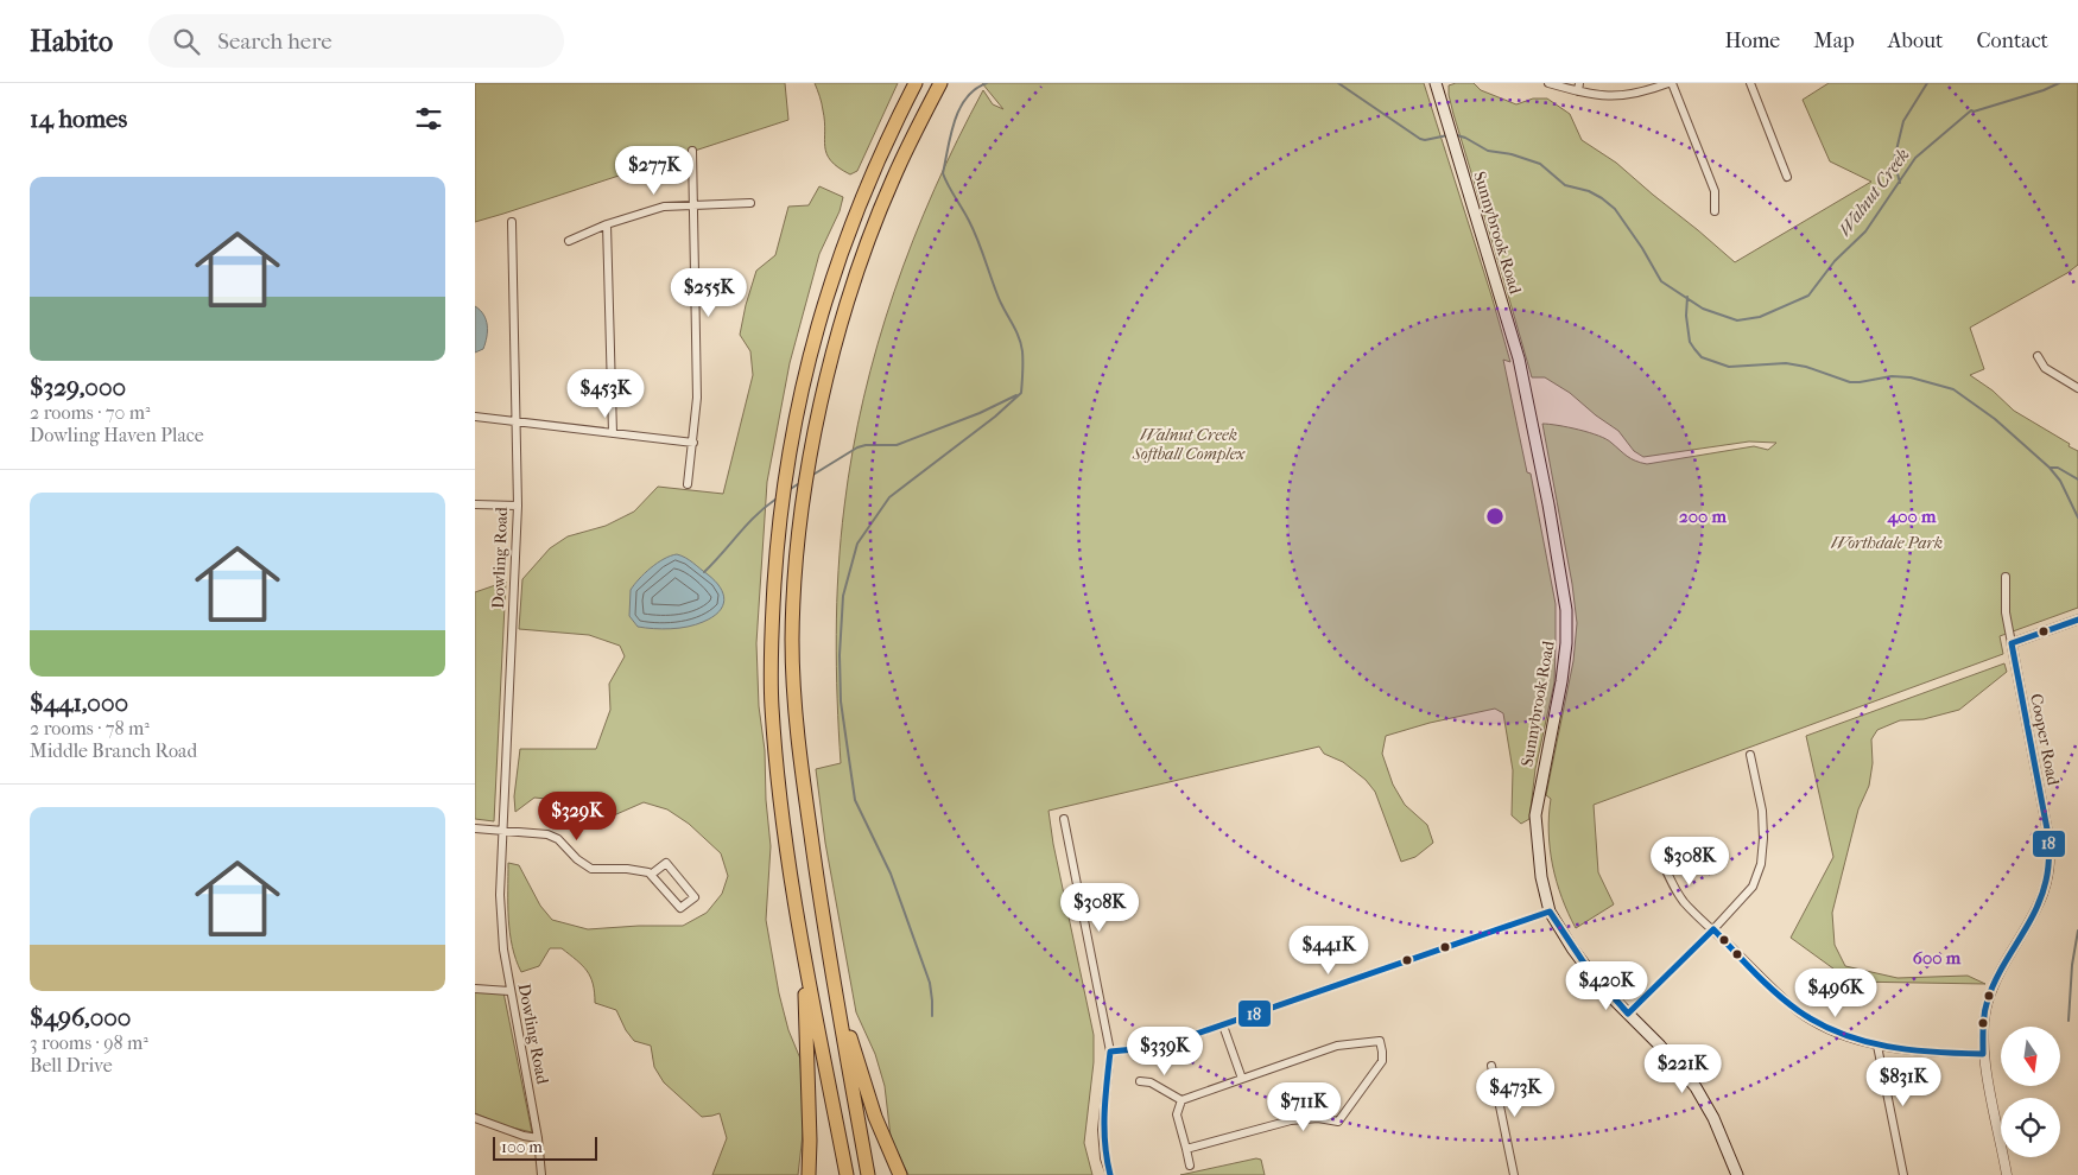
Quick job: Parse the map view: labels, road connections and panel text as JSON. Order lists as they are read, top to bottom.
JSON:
{
  "streets": {
    "main road": ["Sunnybrook Road"],
    "street": ["Dowling Road", "Cooper Road"]
  },
  "water": ["Walnut Creek"],
  "parks": ["Walnut Creek Softball Complex", "Worthdale Park"],
  "lines": ["transit line 18"],
  "scale_bar": "100 m",
  "north": "bottom",
  "page": {
    "header": "Habito",
    "search": "Search here",
    "nav": [
      "Home",
      "Map",
      "About",
      "Contact"
    ],
    "heading": "14 homes",
    "price": [
      "$277K",
      "$255K",
      "$453K",
      "$329K",
      "$308K",
      "$308K",
      "$441K",
      "$420K",
      "$496K",
      "$339K",
      "$221K",
      "$831K",
      "$473K",
      "$711K"
    ],
    "list": [
      {
        "name": "$329,000",
        "note": "2 rooms · 70 m² · Dowling Haven Place"
      },
      {
        "name": "$441,000",
        "note": "2 rooms · 78 m² · Middle Branch Road"
      },
      {
        "name": "$496,000",
        "note": "3 rooms · 98 m² · Bell Drive"
      }
    ],
    "scale": "100 m"
  },
  "rings": ["200 m", "400 m", "600 m"]
}
